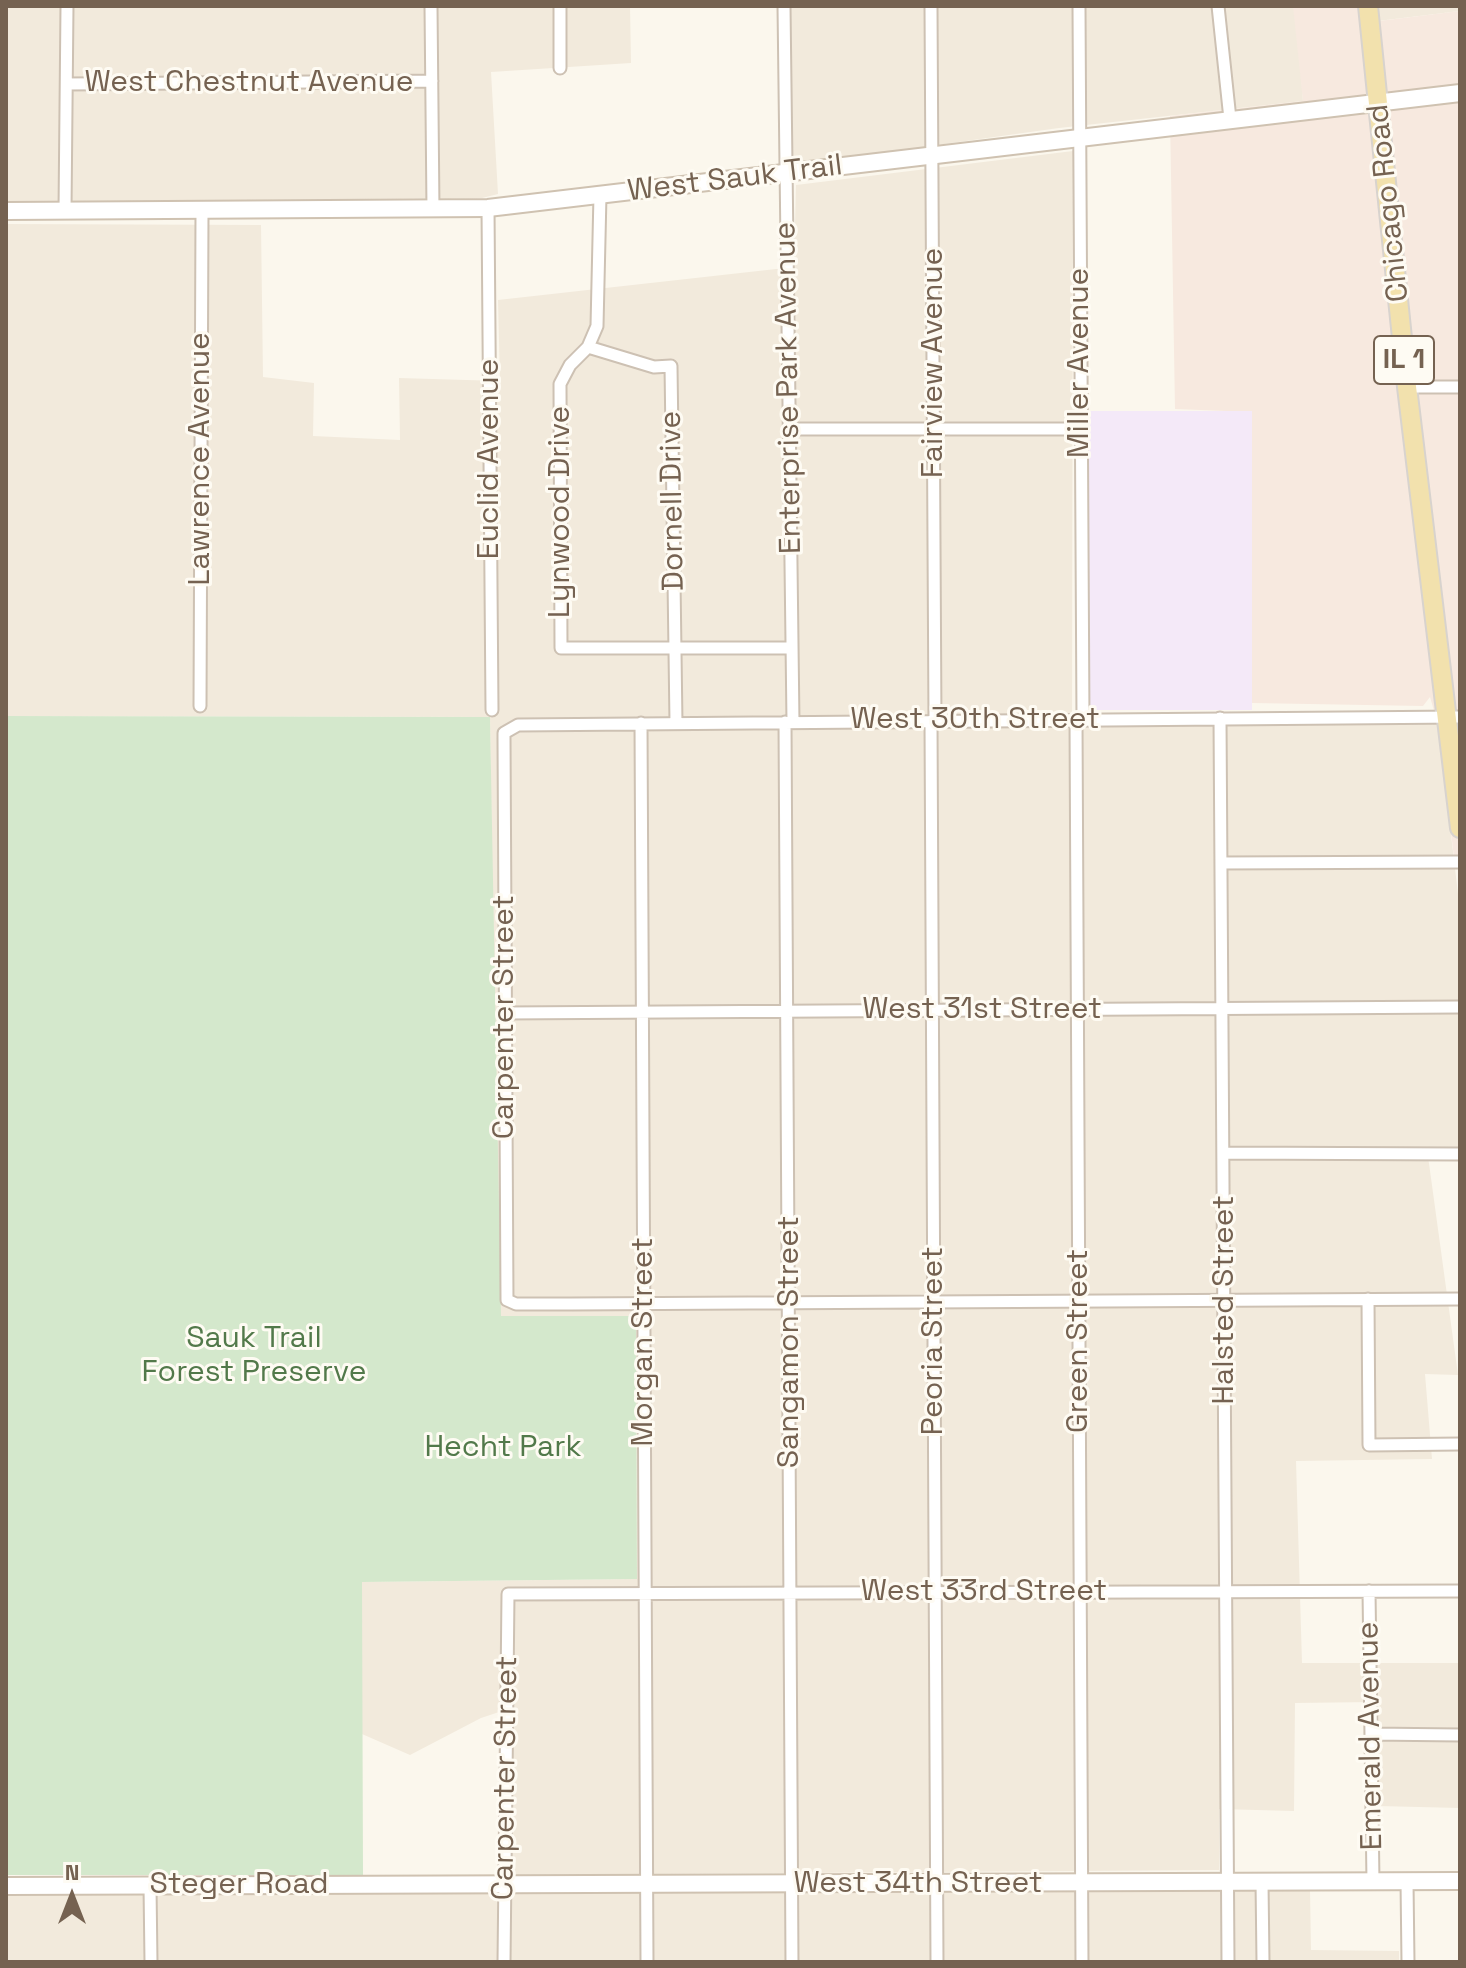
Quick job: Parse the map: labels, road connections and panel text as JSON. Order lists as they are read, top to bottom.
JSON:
{
  "streets": {
    "main road": [
      "West Sauk Trail",
      "Chicago Road",
      "IL 1",
      "West 34th Street",
      "Steger Road"
    ],
    "street": [
      "West Chestnut Avenue",
      "Fairview Avenue",
      "Miller Avenue",
      "Enterprise Park Avenue",
      "Lawrence Avenue",
      "Euclid Avenue",
      "Dornell Drive",
      "Lynwood Drive",
      "West 30th Street",
      "West 31st Street",
      "Carpenter Street",
      "Halsted Street",
      "Peoria Street",
      "Green Street",
      "Morgan Street",
      "Sangamon Street",
      "West 33rd Street",
      "Emerald Avenue"
    ]
  },
  "crossings": [
    ["West Sauk Trail", "Chicago Road"],
    ["West Sauk Trail", "Fairview Avenue"],
    ["West Sauk Trail", "Miller Avenue"],
    ["West Sauk Trail", "Enterprise Park Avenue"],
    ["West Sauk Trail", "Lawrence Avenue"],
    ["West Sauk Trail", "Euclid Avenue"],
    ["West Sauk Trail", "Lynwood Drive"],
    ["Chicago Road", "West 30th Street"],
    ["Fairview Avenue", "West 30th Street"],
    ["Fairview Avenue", "Peoria Street"],
    ["Miller Avenue", "West 30th Street"],
    ["Miller Avenue", "Green Street"],
    ["Enterprise Park Avenue", "West 30th Street"],
    ["Enterprise Park Avenue", "Sangamon Street"],
    ["Dornell Drive", "Lynwood Drive"],
    ["Dornell Drive", "West 30th Street"],
    ["West 30th Street", "Carpenter Street"],
    ["West 30th Street", "Halsted Street"],
    ["West 30th Street", "Peoria Street"],
    ["West 30th Street", "Green Street"],
    ["West 30th Street", "Morgan Street"],
    ["West 30th Street", "Sangamon Street"],
    ["West 31st Street", "Carpenter Street"],
    ["West 31st Street", "Halsted Street"],
    ["West 31st Street", "Peoria Street"],
    ["West 31st Street", "Green Street"],
    ["West 31st Street", "Morgan Street"],
    ["West 31st Street", "Sangamon Street"],
    ["Carpenter Street", "Morgan Street"],
    ["Carpenter Street", "West 33rd Street"],
    ["Carpenter Street", "West 34th Street"],
    ["Halsted Street", "West 33rd Street"],
    ["Halsted Street", "West 34th Street"],
    ["Peoria Street", "West 33rd Street"],
    ["Peoria Street", "West 34th Street"],
    ["Green Street", "West 33rd Street"],
    ["Green Street", "West 34th Street"],
    ["Morgan Street", "West 33rd Street"],
    ["Morgan Street", "West 34th Street"],
    ["Sangamon Street", "West 33rd Street"],
    ["Sangamon Street", "West 34th Street"],
    ["West 33rd Street", "Emerald Avenue"],
    ["Emerald Avenue", "West 34th Street"],
    ["West 34th Street", "Steger Road"]
  ],
  "parks": ["Sauk Trail Forest Preserve", "Hecht Park"],
  "north": "top"
}
